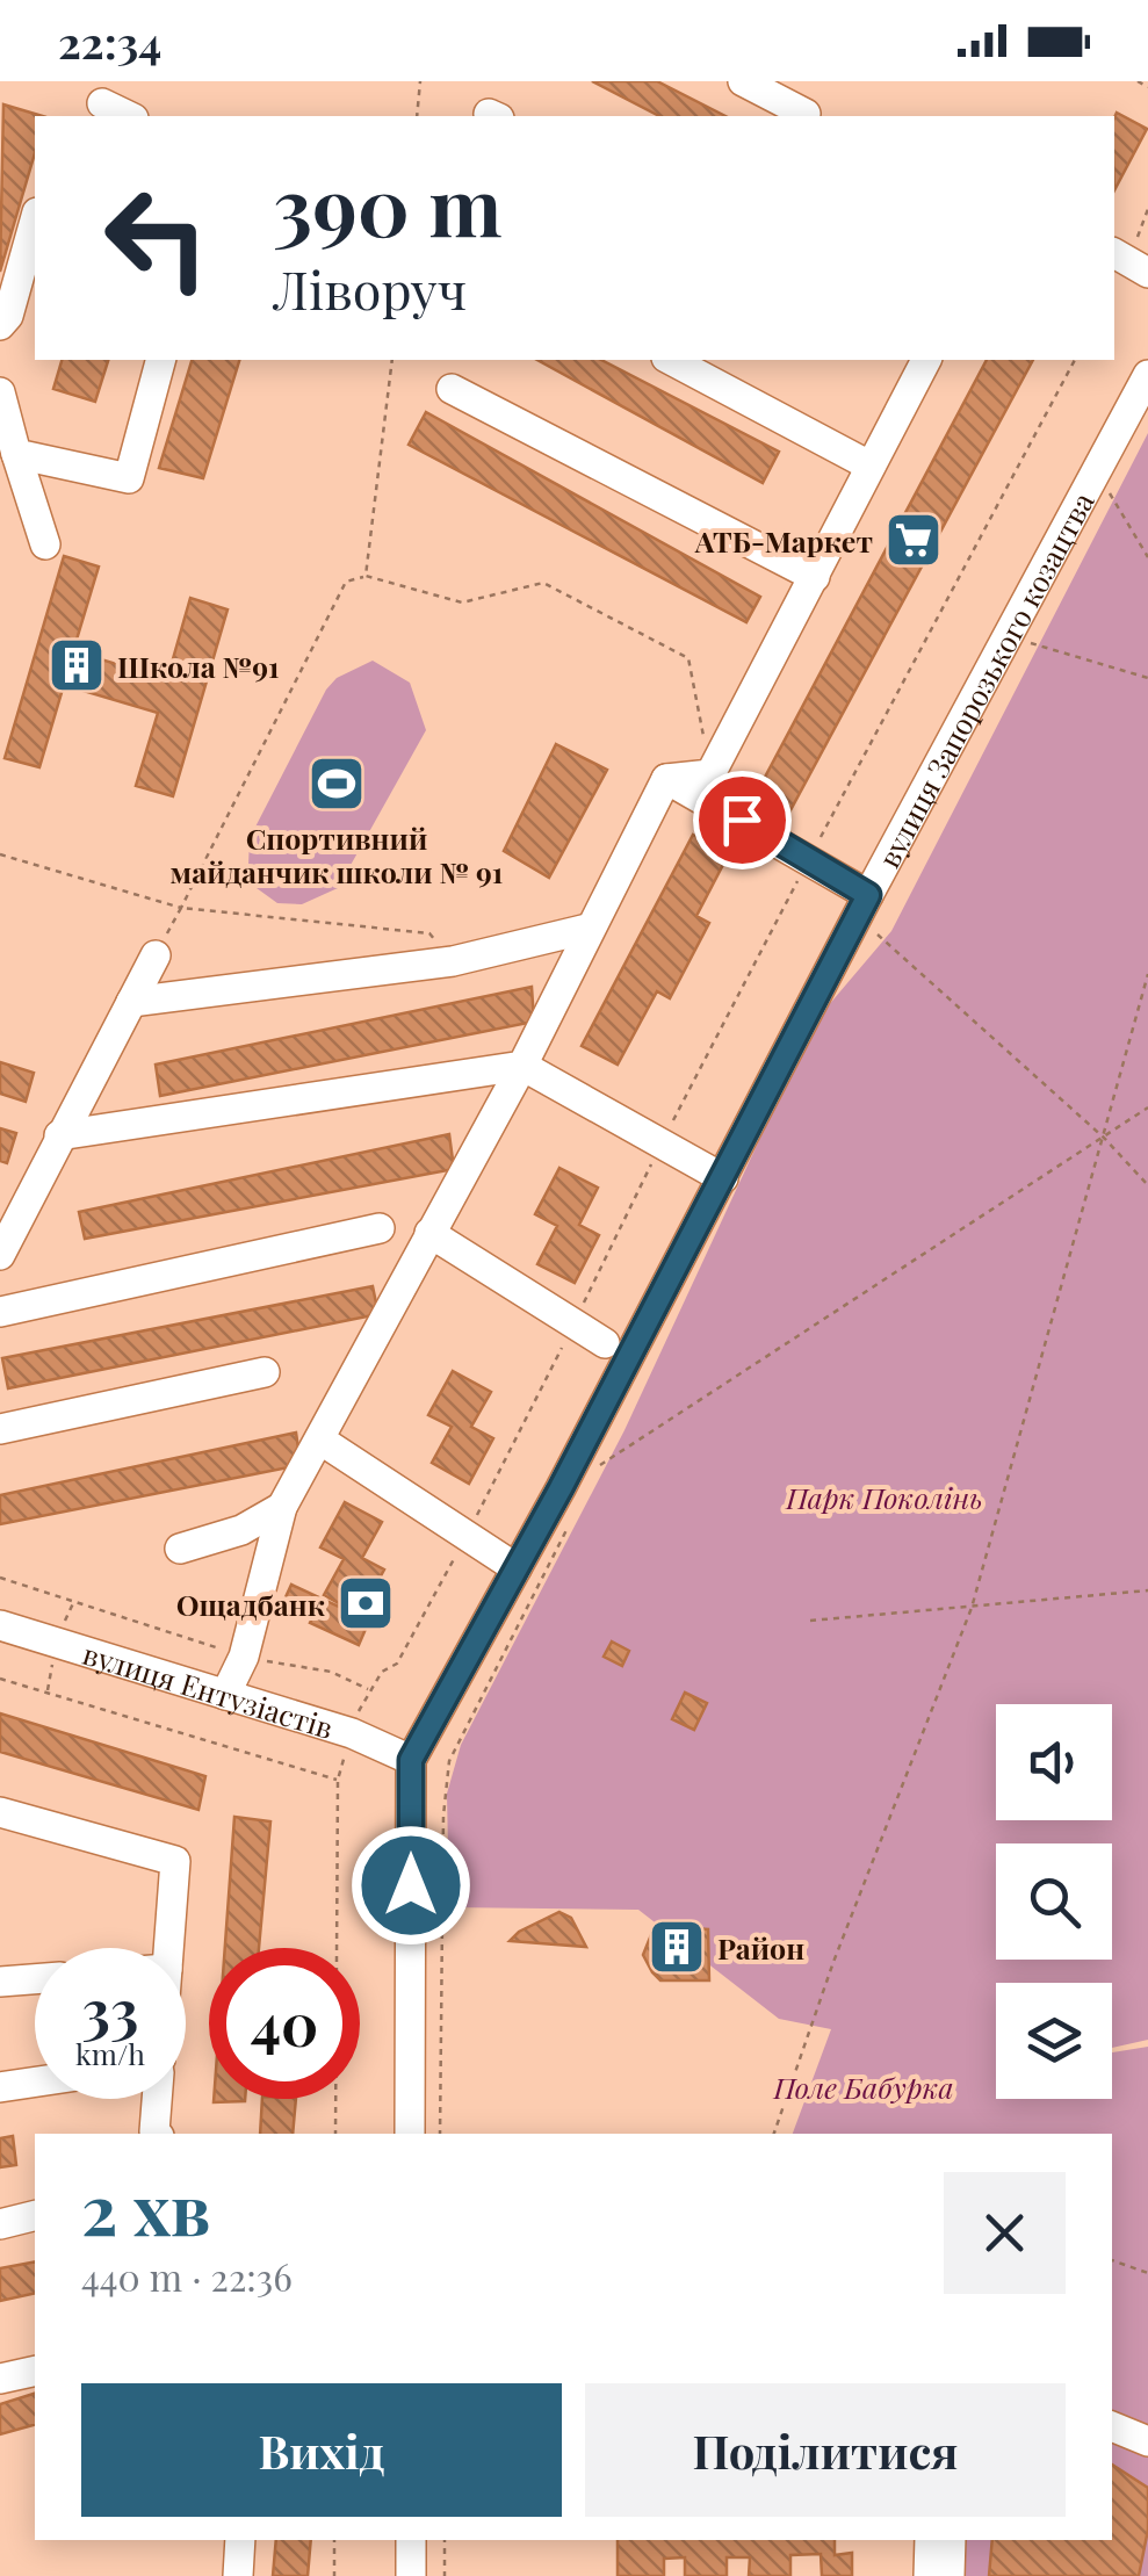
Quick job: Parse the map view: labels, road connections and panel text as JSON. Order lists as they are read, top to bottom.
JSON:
{
  "streets": {
    "street": ["вулиця Запорозького козацтва", "вулиця Ентузіастів"]
  },
  "crossings": [
    ["вулиця Запорозького козацтва", "вулиця Ентузіастів"]
  ],
  "parks": ["Парк Поколінь", "Поле Бабурка"],
  "places": {
    "supermarket": ["АТБ-Маркет"],
    "building": ["Школа №91", "Район"],
    "sports": ["Спортивний майданчик школи № 91"],
    "bank": ["Ощадбанк"]
  },
  "page": {
    "status": "22:34",
    "turn": ["390 m", "Ліворуч"],
    "speed": "33 km/h",
    "limit": "40",
    "heading": ["2 хв", "440 m · 22:36"],
    "buttons": ["Вихід", "Поділитися"]
  }
}
